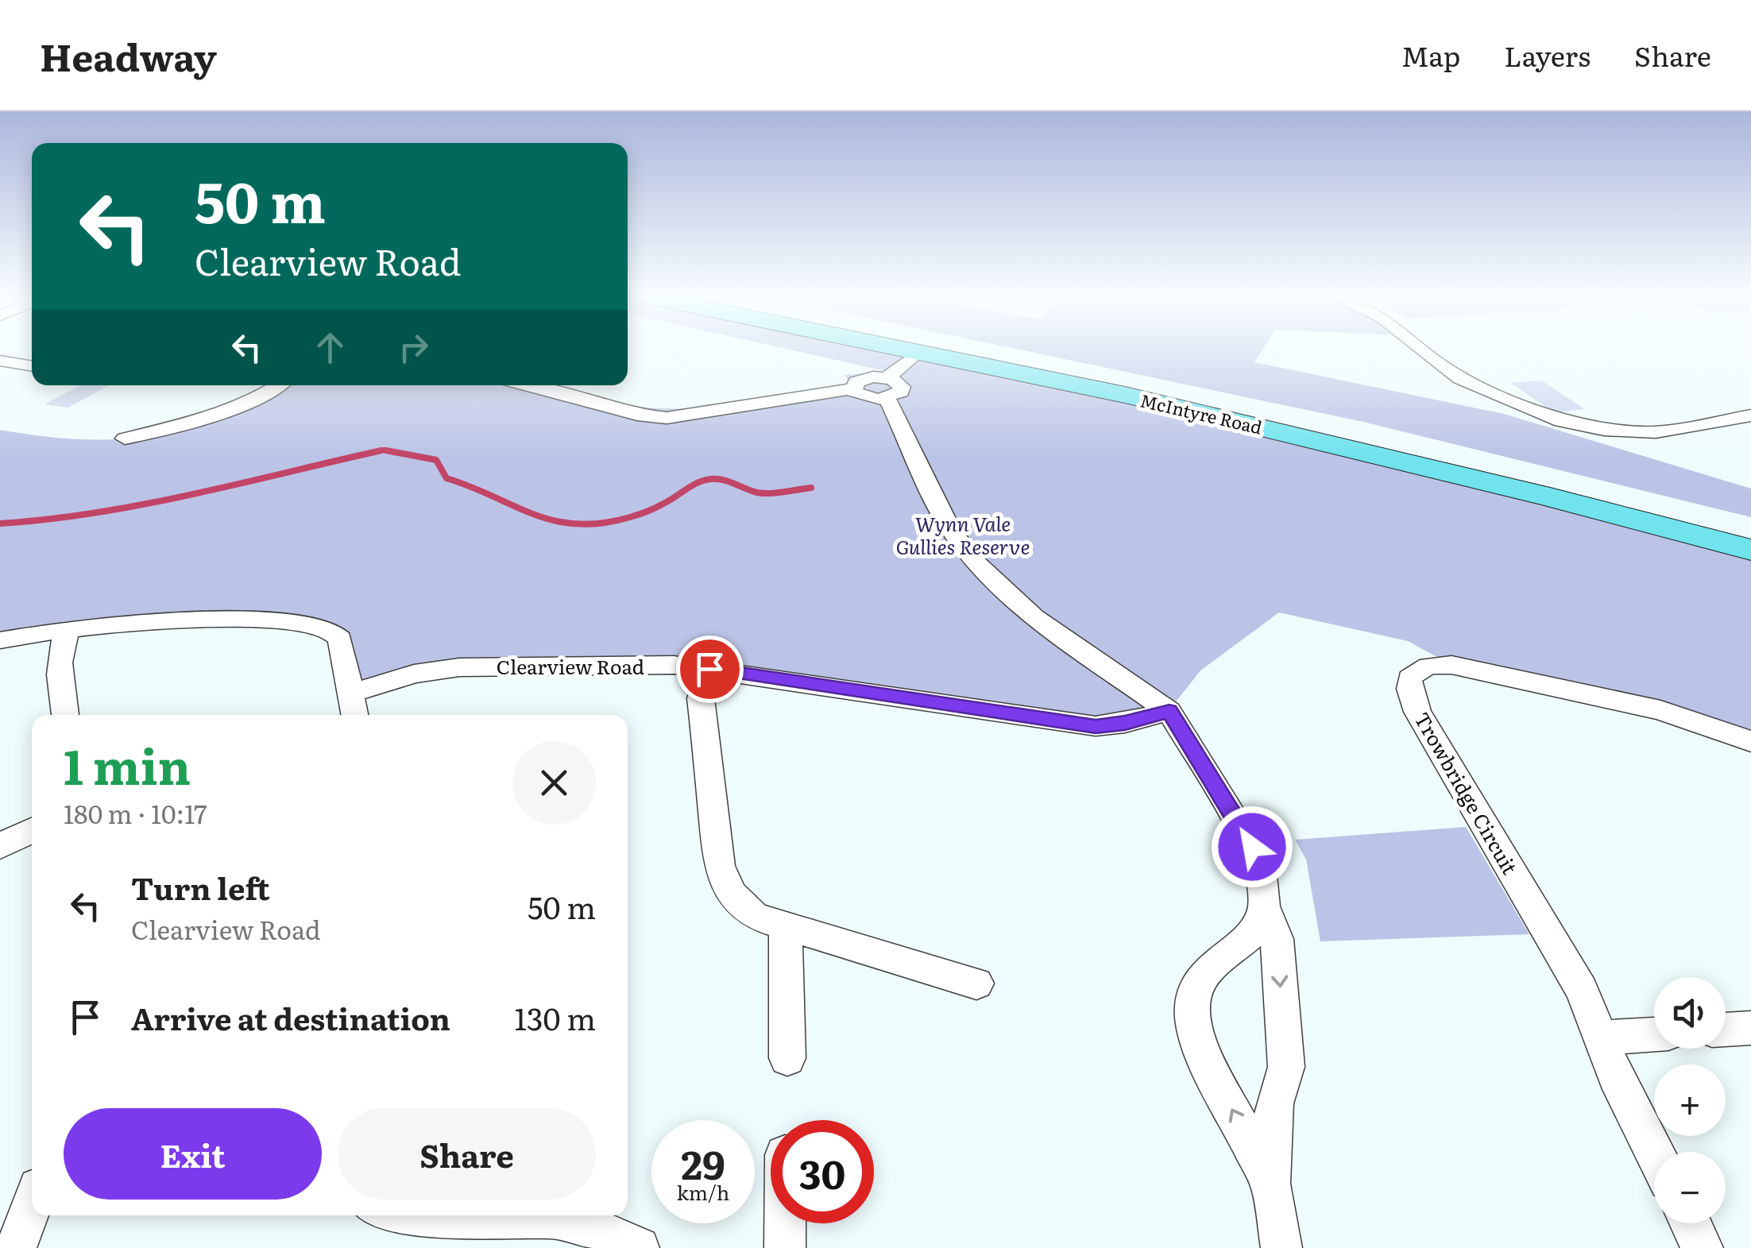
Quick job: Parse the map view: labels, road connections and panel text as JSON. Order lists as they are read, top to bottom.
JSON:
{
  "streets": {
    "main road": ["McIntyre Road"],
    "street": ["Clearview Road", "Trowbridge Circuit"]
  },
  "parks": ["Wynn Vale Gullies Reserve"],
  "page": {
    "header": "Headway",
    "nav": ["Map", "Layers", "Share"],
    "turn": ["50 m", "Clearview Road"],
    "heading": ["1 min", "180 m · 10:17"],
    "list": [
      {
        "name": "Turn left",
        "note": "Clearview Road",
        "value": "50 m"
      },
      {
        "name": "Arrive at destination",
        "value": "130 m"
      }
    ],
    "map_buttons": ["+", "−"],
    "buttons": ["Exit", "Share"],
    "speed": "29 km/h",
    "limit": "30"
  }
}
